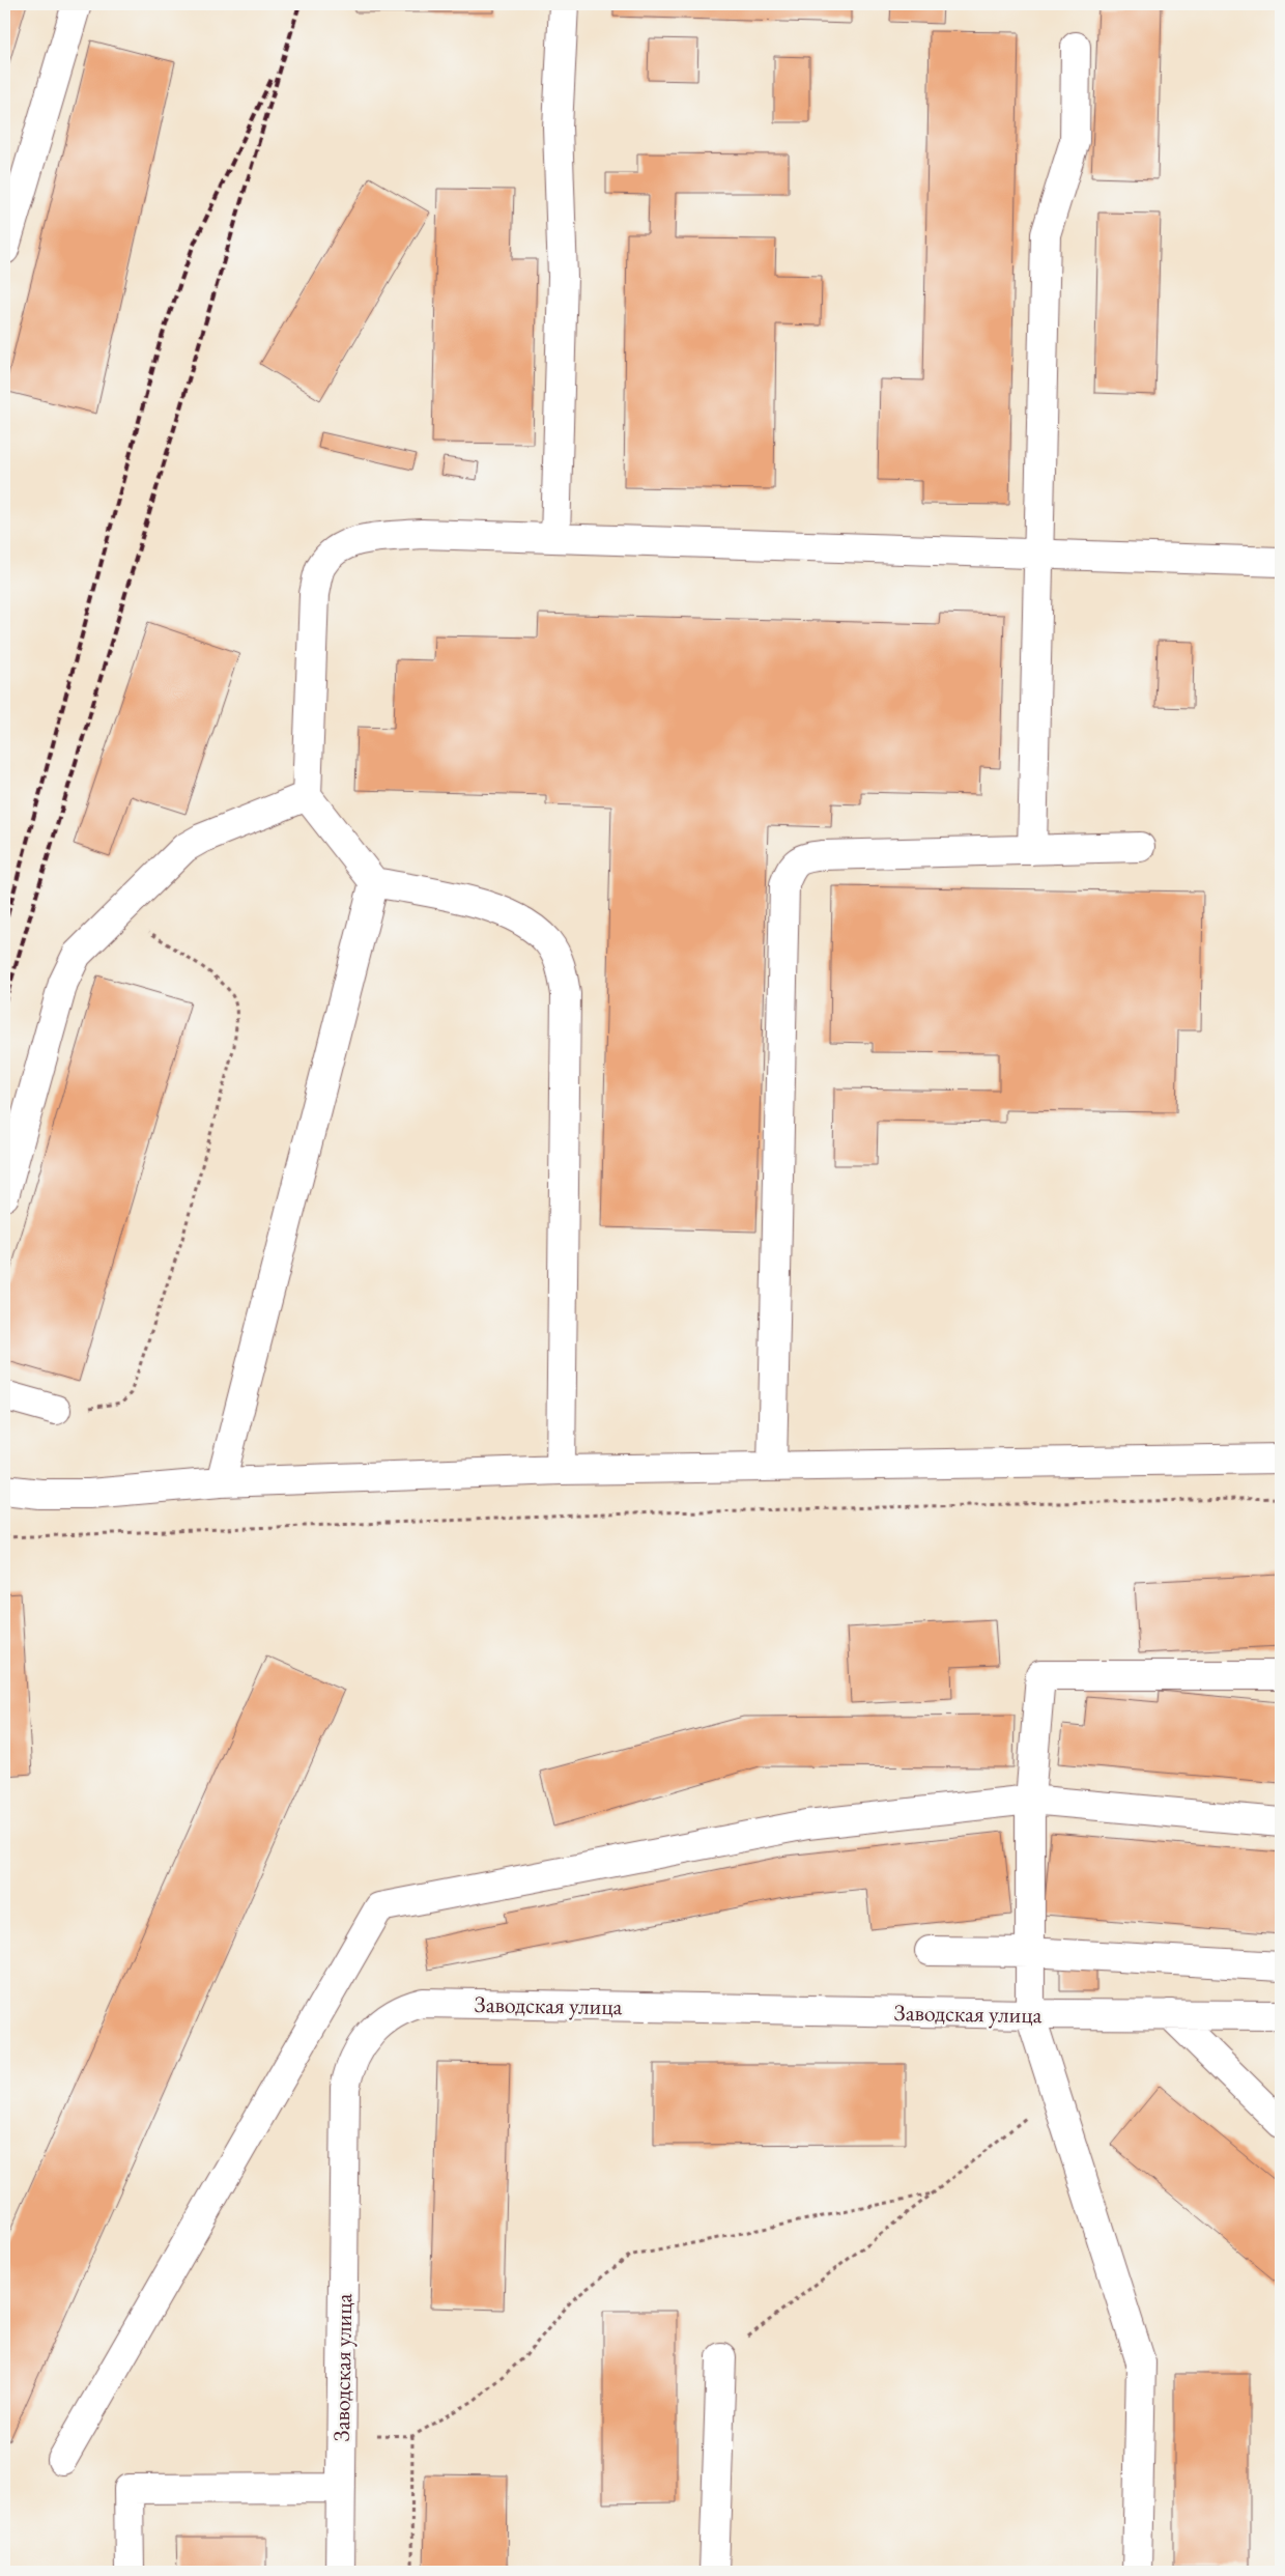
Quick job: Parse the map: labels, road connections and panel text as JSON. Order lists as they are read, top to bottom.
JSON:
{
  "streets": {
    "street": ["Заводская улица"]
  }
}
